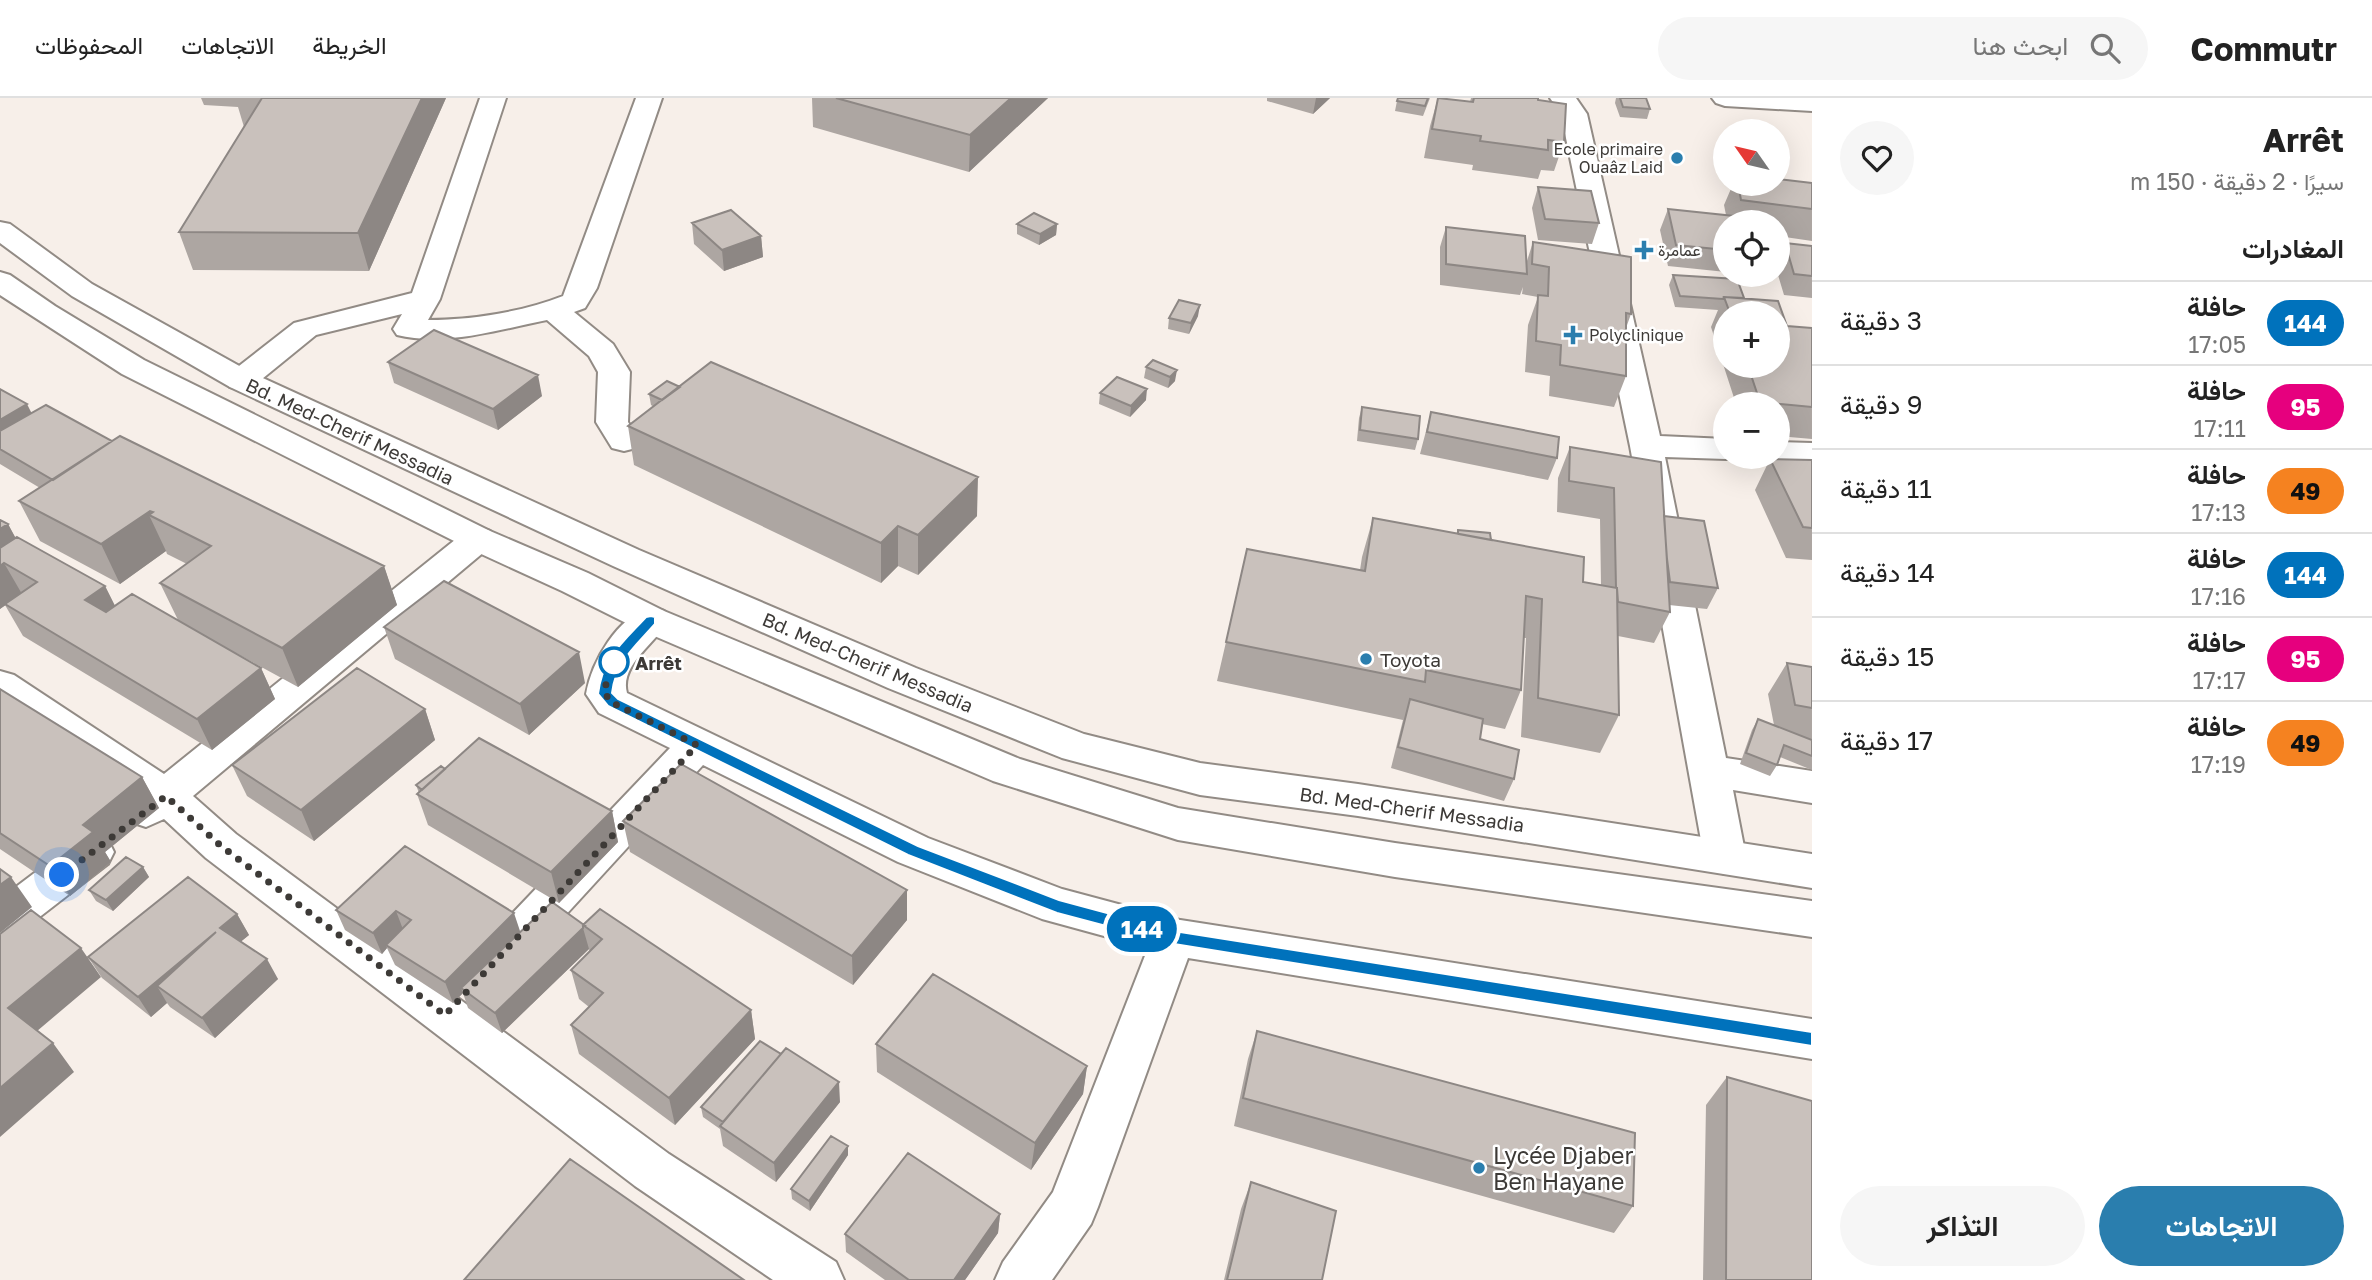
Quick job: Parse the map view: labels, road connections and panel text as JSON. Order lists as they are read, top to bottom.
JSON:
{
  "streets": {
    "main road": ["Bd. Med-Cherif Messadia"]
  },
  "places": {
    "other": [
      "Ecole primaire Ouaâz Laid",
      "Toyota",
      "Arrêt",
      "Lycée Djaber Ben Hayane"
    ],
    "health": ["عمامرة", "Polyclinique"]
  },
  "lines": ["bus line 144"],
  "north": "top left",
  "page": {
    "header": "Commutr",
    "search": "ابحث هنا",
    "nav": ["الخريطة", "الاتجاهات", "المحفوظات"],
    "heading": [
      ["Arrêt", "سيرًا · 2 دقيقة · 150 m"],
      "المغادرات"
    ],
    "on_map": "144",
    "map_buttons": ["+", "−"],
    "list": [
      {
        "mark": "144",
        "name": "حافلة",
        "note": "17:05",
        "value": "3 دقيقة"
      },
      {
        "mark": "95",
        "name": "حافلة",
        "note": "17:11",
        "value": "9 دقيقة"
      },
      {
        "mark": "49",
        "name": "حافلة",
        "note": "17:13",
        "value": "11 دقيقة"
      },
      {
        "mark": "144",
        "name": "حافلة",
        "note": "17:16",
        "value": "14 دقيقة"
      },
      {
        "mark": "95",
        "name": "حافلة",
        "note": "17:17",
        "value": "15 دقيقة"
      },
      {
        "mark": "49",
        "name": "حافلة",
        "note": "17:19",
        "value": "17 دقيقة"
      }
    ],
    "buttons": ["الاتجاهات", "التذاكر"]
  }
}
